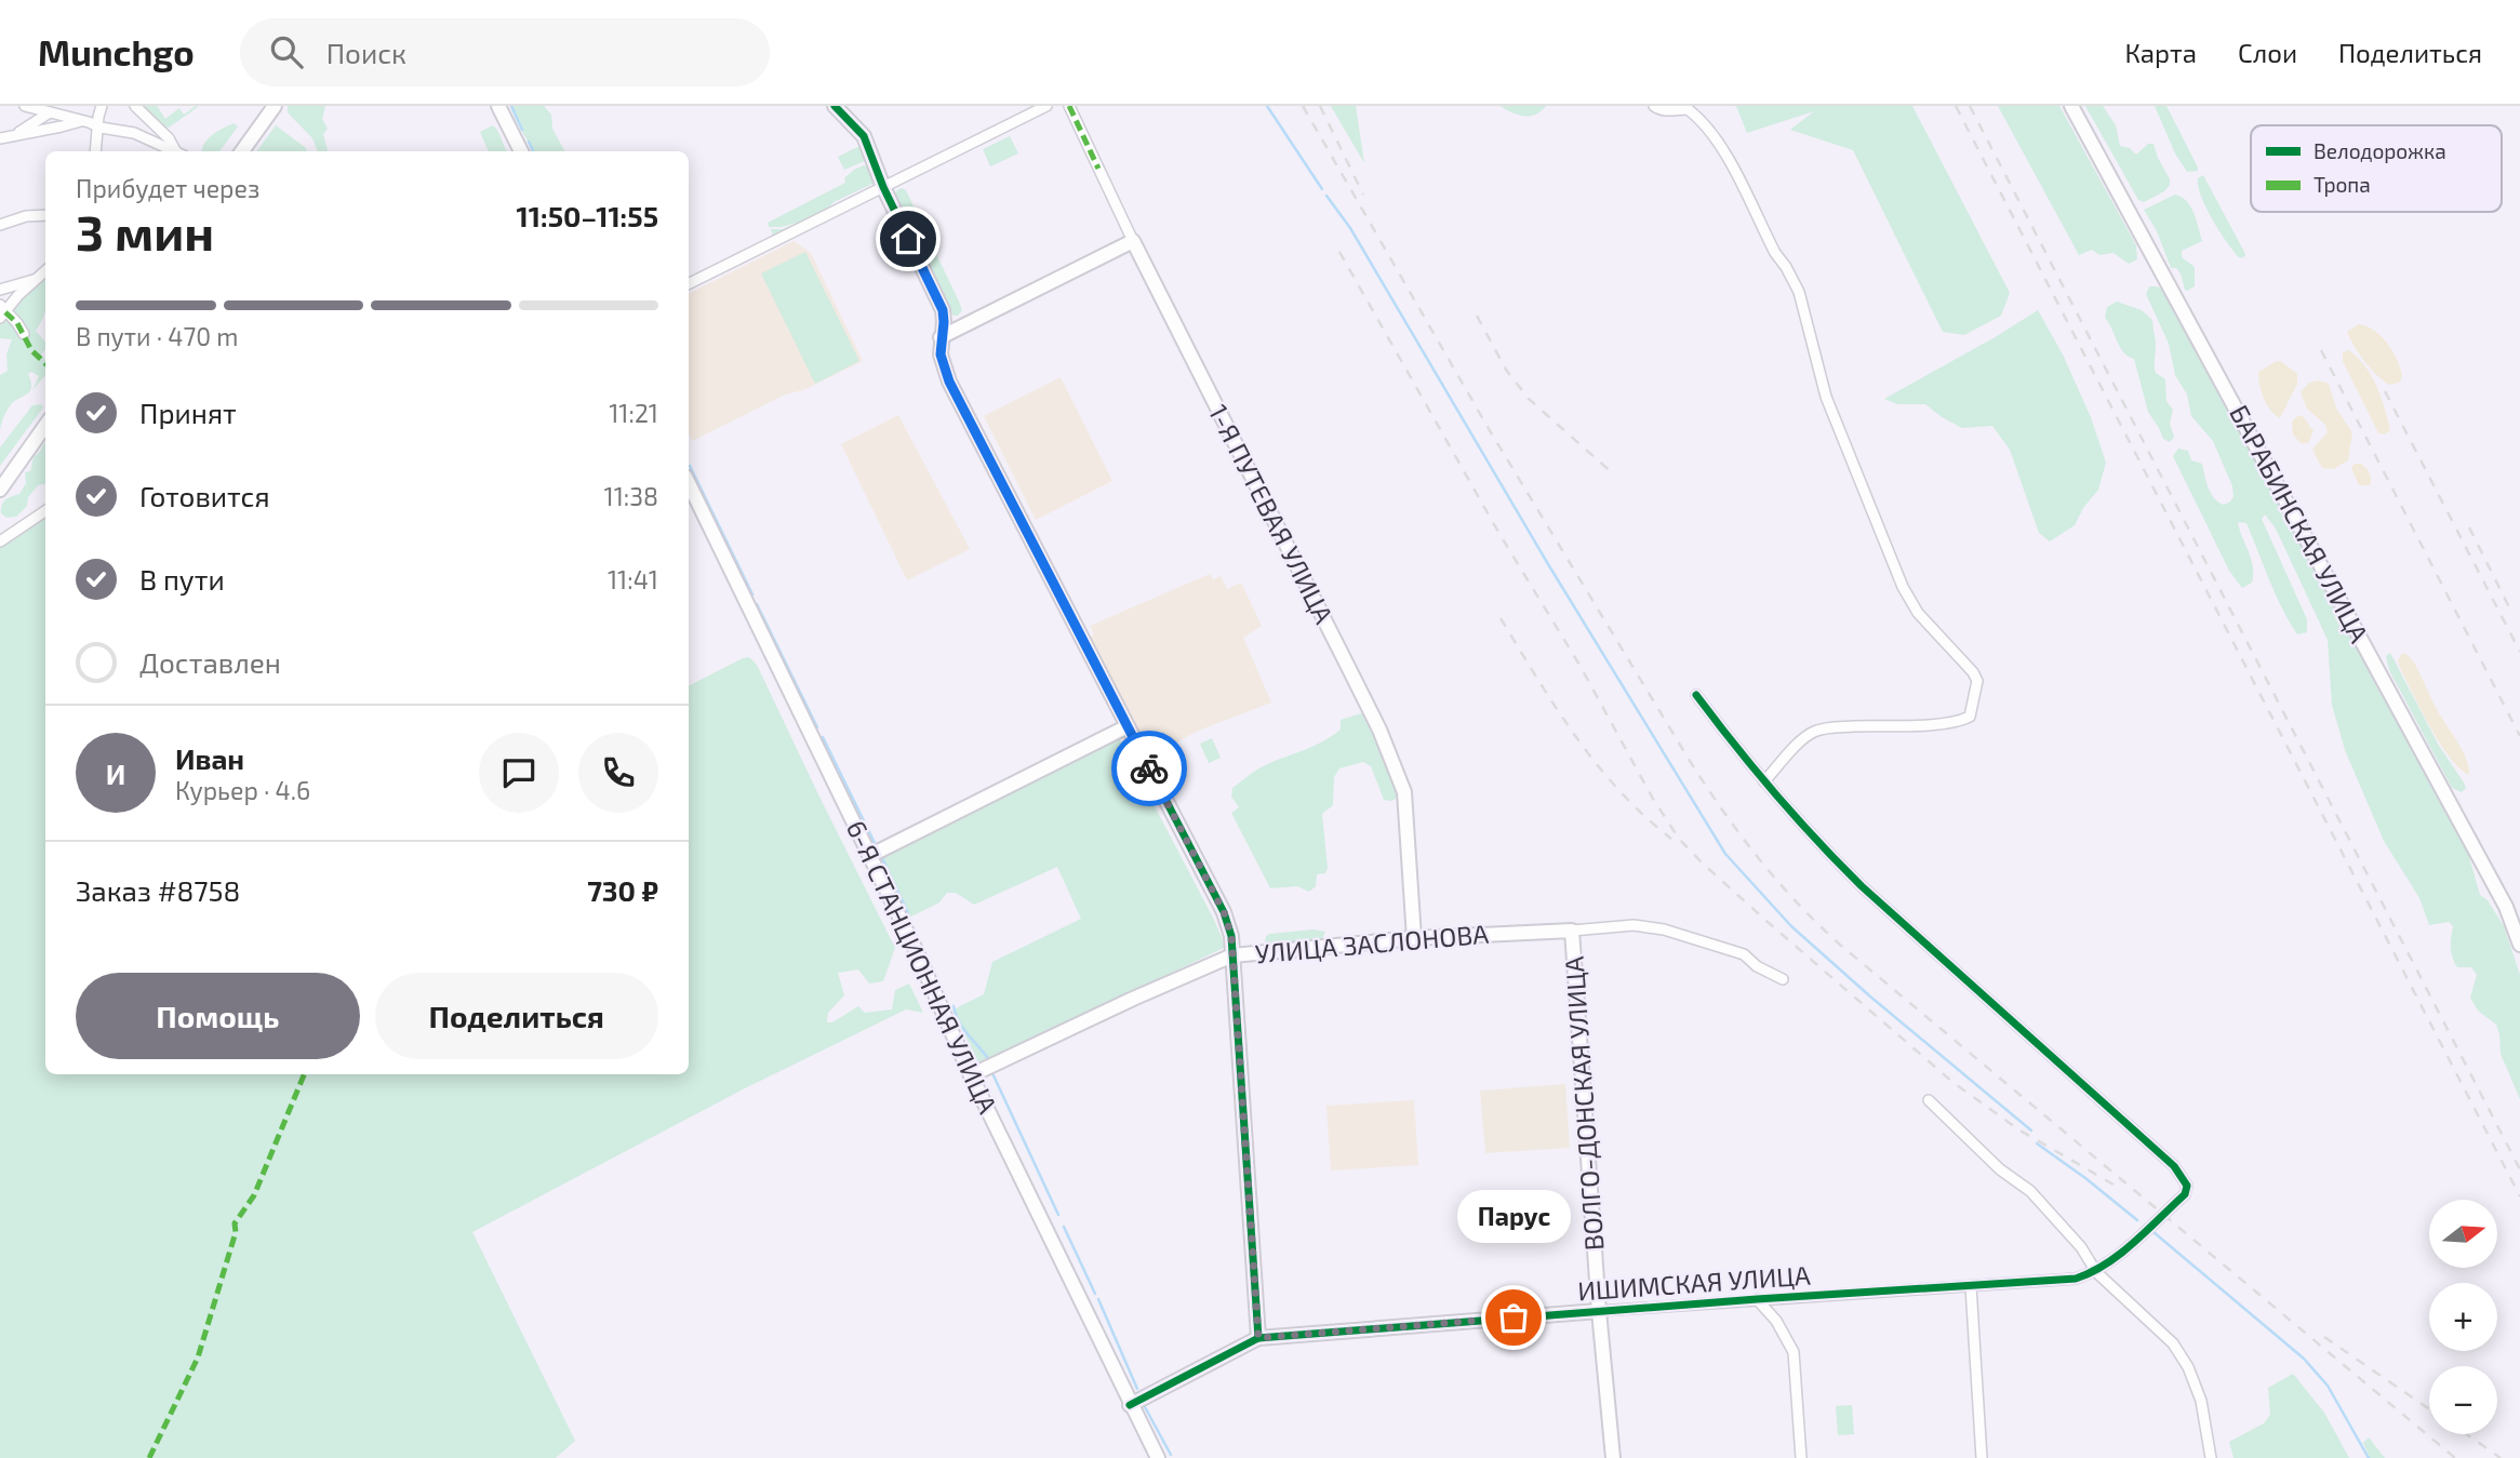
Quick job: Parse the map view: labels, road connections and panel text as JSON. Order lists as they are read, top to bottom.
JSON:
{
  "streets": {
    "street": [
      "1-Я ПУТЕВАЯ УЛИЦА",
      "БАРАБИНСКАЯ УЛИЦА",
      "УЛИЦА ЗАСЛОНОВА",
      "6-Я СТАНЦИОННАЯ УЛИЦА",
      "ВОЛГО-ДОНСКАЯ УЛИЦА",
      "ИШИМСКАЯ УЛИЦА"
    ]
  },
  "crossings": [
    ["1-Я ПУТЕВАЯ УЛИЦА", "УЛИЦА ЗАСЛОНОВА"],
    ["УЛИЦА ЗАСЛОНОВА", "6-Я СТАНЦИОННАЯ УЛИЦА"],
    ["УЛИЦА ЗАСЛОНОВА", "ВОЛГО-ДОНСКАЯ УЛИЦА"],
    ["6-Я СТАНЦИОННАЯ УЛИЦА", "ИШИМСКАЯ УЛИЦА"],
    ["ВОЛГО-ДОНСКАЯ УЛИЦА", "ИШИМСКАЯ УЛИЦА"]
  ],
  "places": ["Парус"],
  "legend": ["Велодорожка", "Тропа"],
  "north": "right",
  "page": {
    "header": "Munchgo",
    "search": "Поиск",
    "nav": ["Карта", "Слои", "Поделиться"],
    "heading": ["3 мин", "Прибудет через", "11:50–11:55"],
    "panel": [
      "Иван",
      "Курьер · 4.6",
      "Заказ #8758",
      "730 ₽"
    ],
    "bar": "В пути · 470 m",
    "list": [
      ["Принят", "11:21"],
      ["Готовится", "11:38"],
      ["В пути", "11:41"],
      "Доставлен"
    ],
    "round": "И",
    "buttons": ["Помощь", "Поделиться"],
    "bubble": "Парус",
    "map_buttons": ["+", "−"]
  }
}
